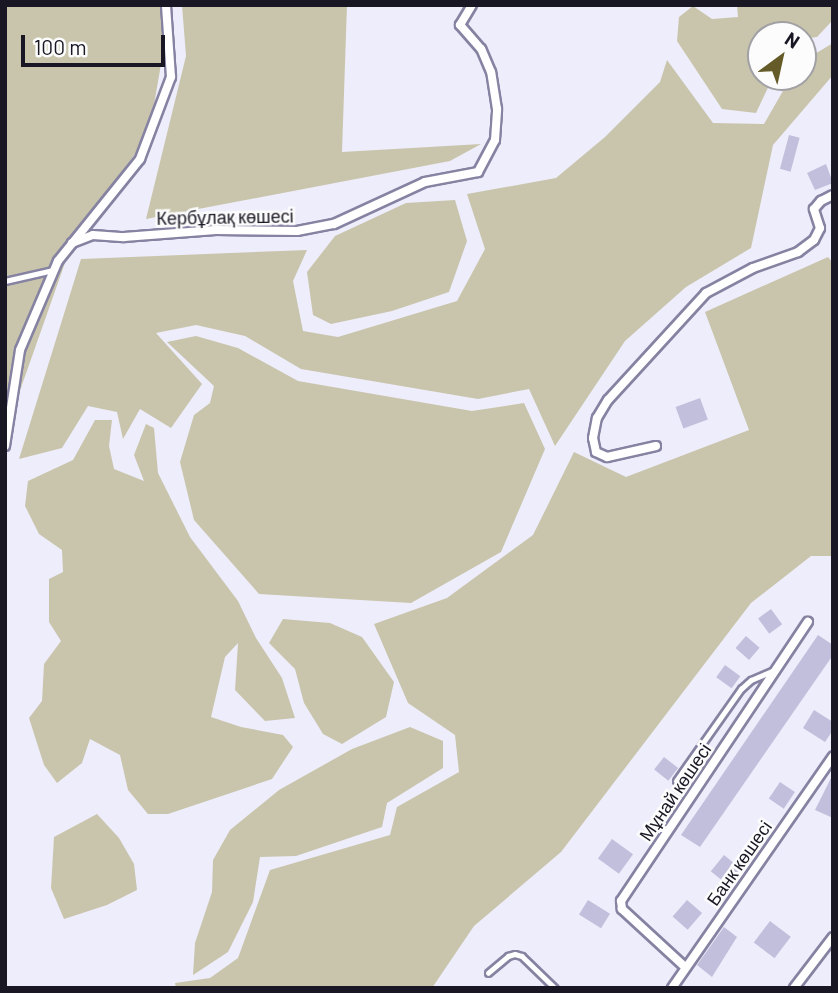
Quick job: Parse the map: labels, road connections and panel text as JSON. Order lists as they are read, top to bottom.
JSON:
{
  "streets": {
    "street": ["Кербұлақ көшесі", "Мұнай көшесі", "Банк көшесі"]
  },
  "crossings": [
    ["Мұнай көшесі", "Банк көшесі"]
  ],
  "scale_bar": "100 m",
  "north": "top right"
}
